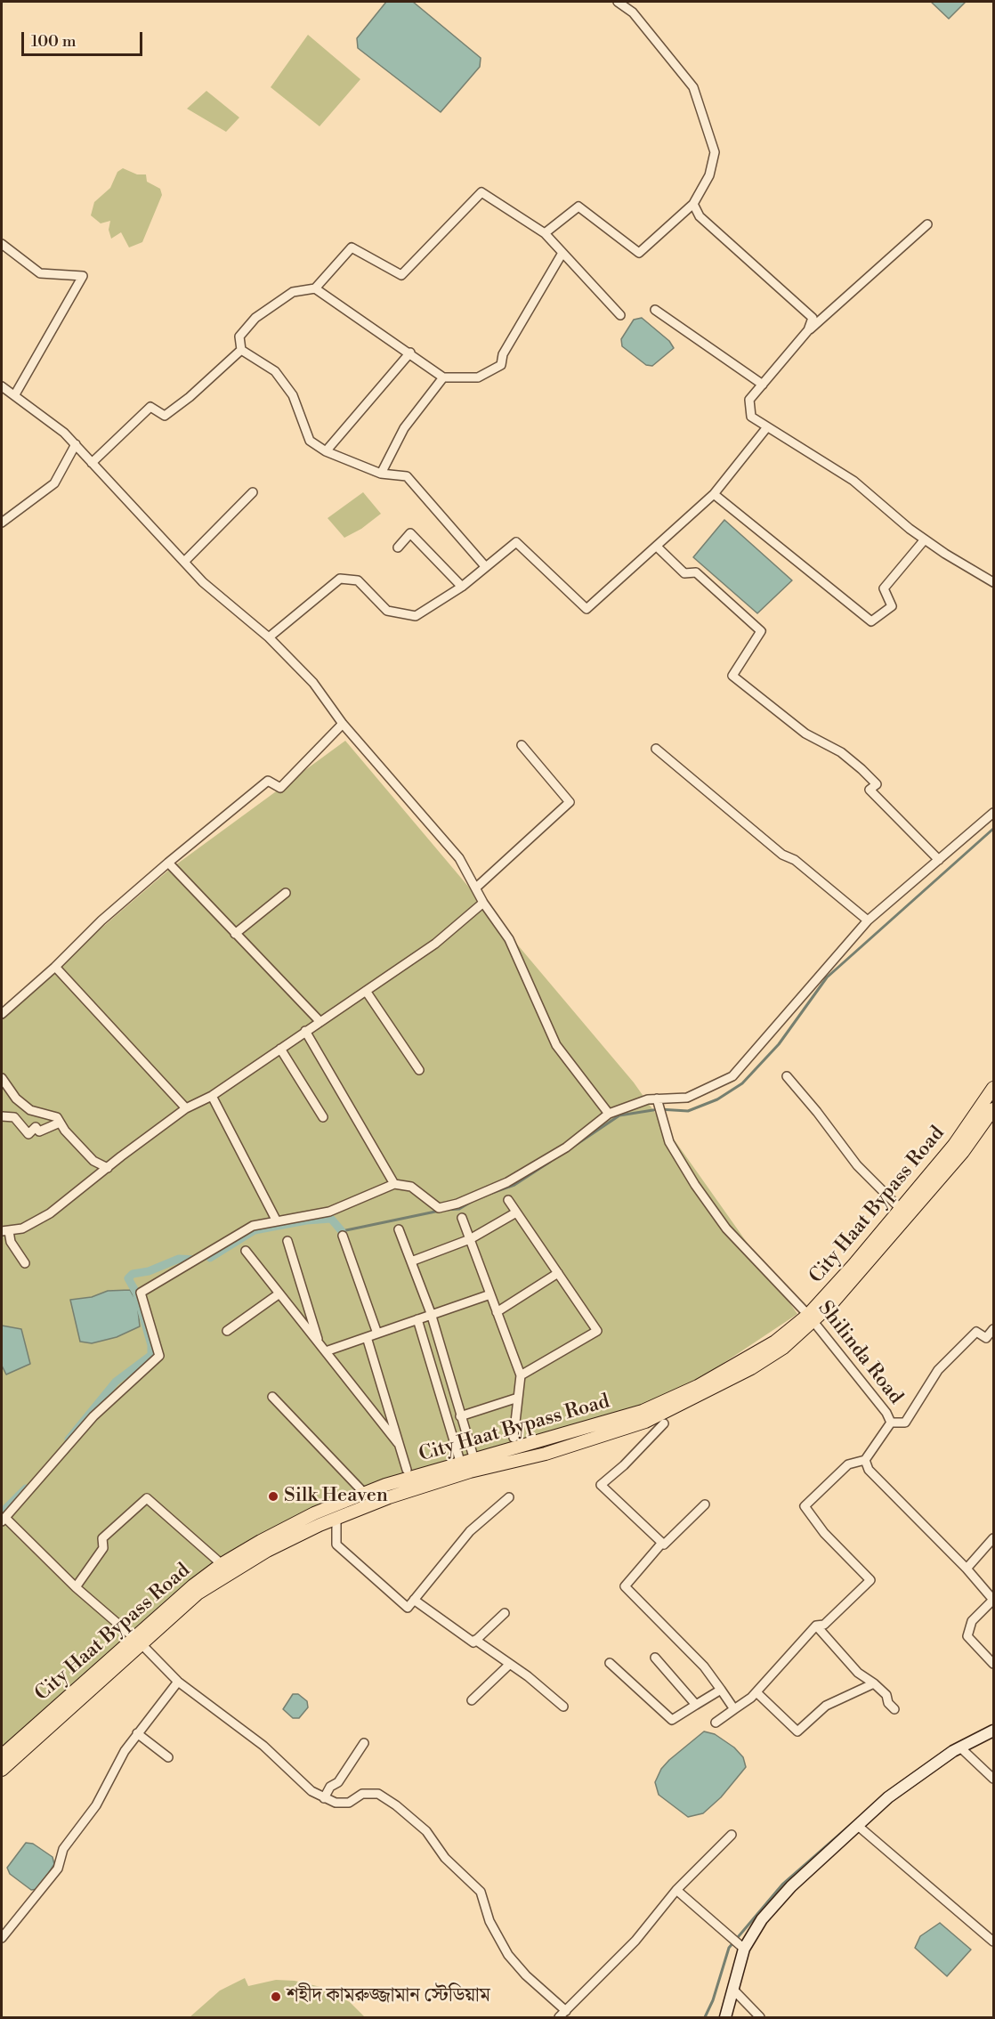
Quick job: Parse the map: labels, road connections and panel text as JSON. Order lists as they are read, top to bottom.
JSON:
{
  "streets": {
    "main road": ["City Haat Bypass Road"],
    "street": ["Shilinda Road"]
  },
  "crossings": [
    ["City Haat Bypass Road", "Shilinda Road"]
  ],
  "places": ["Silk Heaven", "শহীদ কামরুজ্জামান স্টেডিয়াম"],
  "scale_bar": "100 m"
}
